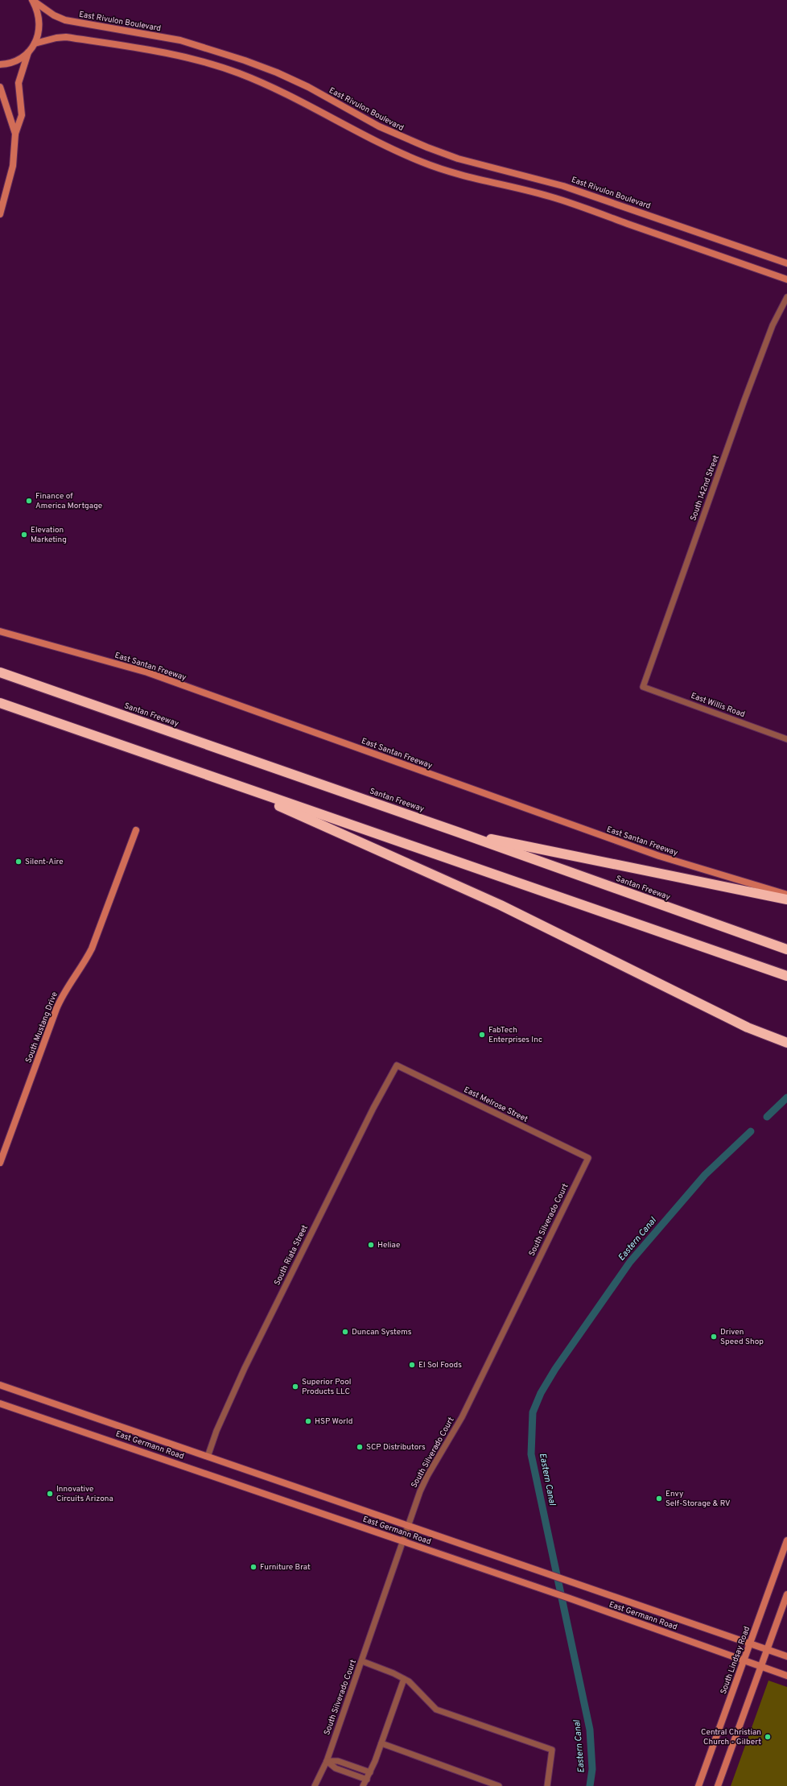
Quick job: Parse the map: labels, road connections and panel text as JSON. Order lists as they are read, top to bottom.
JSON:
{
  "streets": {
    "highway": ["Santan Freeway"],
    "main road": [
      "East Rivulon Boulevard",
      "East Santan Freeway",
      "South Mustang Drive",
      "East Germann Road",
      "South Lindsay Road"
    ],
    "street": [
      "South 142nd Street",
      "East Willis Road",
      "East Melrose Street",
      "South Silverado Court",
      "South Riata Street"
    ]
  },
  "crossings": [
    ["South 142nd Street", "East Willis Road"],
    ["East Melrose Street", "South Silverado Court"],
    ["East Melrose Street", "South Riata Street"],
    ["South Silverado Court", "East Germann Road"],
    ["South Riata Street", "East Germann Road"],
    ["East Germann Road", "South Lindsay Road"]
  ],
  "water": ["Eastern Canal"],
  "places": [
    "Finance of America Mortgage",
    "Elevation Marketing",
    "Silent-Aire",
    "FabTech Enterprises Inc",
    "Heliae",
    "Duncan Systems",
    "Driven Speed Shop",
    "El Sol Foods",
    "Superior Pool Products LLC",
    "HSP World",
    "SCP Distributors",
    "Innovative Circuits Arizona",
    "Envy Self-Storage & RV",
    "Furniture Brat",
    "Central Christian Church - Gilbert"
  ]
}
